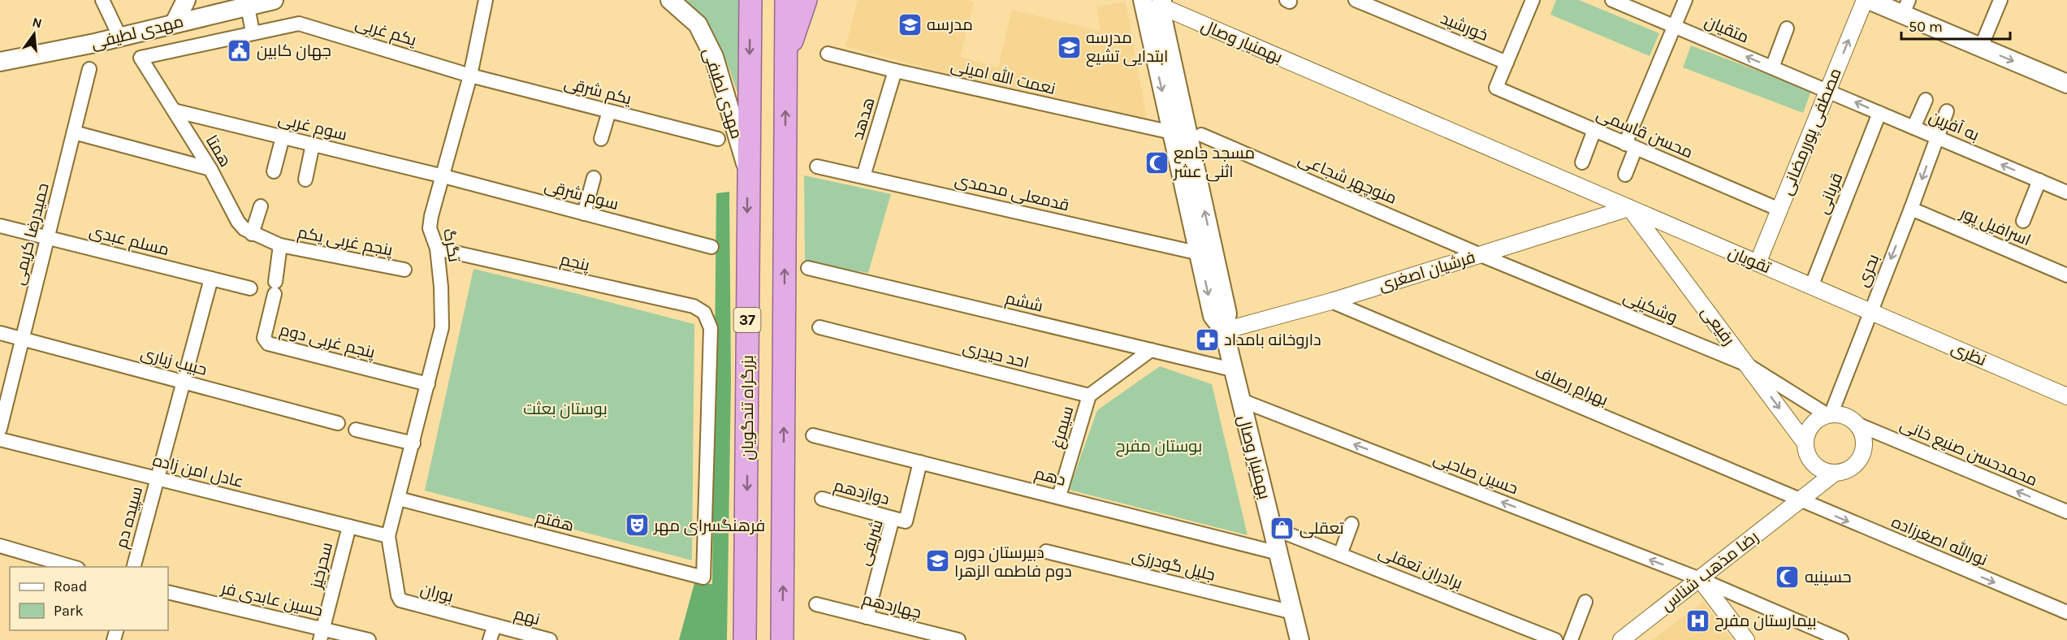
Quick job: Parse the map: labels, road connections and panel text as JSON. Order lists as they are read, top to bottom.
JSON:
{
  "streets": {
    "highway": ["37", "بزرگراه تندگویان"],
    "main road": ["مهدی لطیفی", "بهمنیار وصال"],
    "street": [
      "خورشید",
      "متقیان",
      "یکم غربی",
      "نعمت الله امینی",
      "یکم شرقی",
      "هدهد",
      "به آفرین",
      "سوم غربی",
      "مصطفی پوررمضانی",
      "محسن قاسمی",
      "همتا",
      "منوچهر شجاعی",
      "قدمعلی محمدی",
      "قربانی",
      "سوم شرقی",
      "اسرافیل پور",
      "حمیدرضا کریمی",
      "مسلم عبدی",
      "پنجم غربی یکم",
      "تگرگ",
      "تقویان",
      "پنجم",
      "بحری",
      "فرشیان اصغری",
      "ششم",
      "وشکینی",
      "رفیعی",
      "پنجم غربی دوم",
      "نظری",
      "احد حیدری",
      "حبیب زیاری",
      "بهرام رصاف",
      "سیمرغ",
      "محمدحسن صنیع خانی",
      "عادل امن زاده",
      "حسین صاحبی",
      "دهم",
      "دوازدهم",
      "سپیده دم",
      "هفتم",
      "نورالله اصغرزاده",
      "شریفی",
      "سحرخیز",
      "جلیل گودرزی",
      "برادران تعقلی",
      "رضا مذهب شناس",
      "بوران",
      "حسین عابدی‌ فر",
      "چهاردهم",
      "نهم"
    ]
  },
  "crossings": [
    ["خورشید", "محسن قاسمی"],
    ["متقیان", "به آفرین"],
    ["متقیان", "مصطفی پوررمضانی"],
    ["یکم غربی", "یکم شرقی"],
    ["یکم غربی", "همتا"],
    ["یکم غربی", "تگرگ"],
    ["مهدی لطیفی", "بزرگراه تندگویان"],
    ["بهمنیار وصال", "نعمت الله امینی"],
    ["بهمنیار وصال", "قدمعلی محمدی"],
    ["بهمنیار وصال", "تقویان"],
    ["بهمنیار وصال", "فرشیان اصغری"],
    ["بهمنیار وصال", "ششم"],
    ["بهمنیار وصال", "رفیعی"],
    ["بهمنیار وصال", "حسین صاحبی"],
    ["بهمنیار وصال", "دهم"],
    ["بهمنیار وصال", "جلیل گودرزی"],
    ["بهمنیار وصال", "برادران تعقلی"],
    ["نعمت الله امینی", "هدهد"],
    ["یکم شرقی", "تگرگ"],
    ["هدهد", "قدمعلی محمدی"],
    ["به آفرین", "مصطفی پوررمضانی"],
    ["به آفرین", "قربانی"],
    ["به آفرین", "بحری"],
    ["سوم غربی", "همتا"],
    ["سوم غربی", "سوم شرقی"],
    ["سوم غربی", "تگرگ"],
    ["مصطفی پوررمضانی", "محسن قاسمی"],
    ["مصطفی پوررمضانی", "تقویان"],
    ["همتا", "پنجم غربی یکم"],
    ["همتا", "پنجم غربی دوم"],
    ["منوچهر شجاعی", "فرشیان اصغری"],
    ["منوچهر شجاعی", "وشکینی"],
    ["قربانی", "تقویان"],
    ["سوم شرقی", "تگرگ"],
    ["اسرافیل پور", "بحری"],
    ["حمیدرضا کریمی", "مسلم عبدی"],
    ["حمیدرضا کریمی", "حبیب زیاری"],
    ["مسلم عبدی", "سپیده دم"],
    ["پنجم غربی یکم", "پنجم غربی دوم"],
    ["تگرگ", "پنجم"],
    ["تگرگ", "پنجم غربی دوم"],
    ["تگرگ", "هفتم"],
    ["تگرگ", "بوران"],
    ["تقویان", "بحری"],
    ["تقویان", "فرشیان اصغری"],
    ["تقویان", "رفیعی"],
    ["تقویان", "نظری"],
    ["پنجم", "هفتم"],
    ["بحری", "وشکینی"],
    ["بحری", "رفیعی"],
    ["بحری", "نظری"],
    ["بحری", "محمدحسن صنیع خانی"],
    ["بحری", "رضا مذهب شناس"],
    ["فرشیان اصغری", "وشکینی"],
    ["فرشیان اصغری", "رفیعی"],
    ["فرشیان اصغری", "بهرام رصاف"],
    ["وشکینی", "رفیعی"],
    ["وشکینی", "محمدحسن صنیع خانی"],
    ["وشکینی", "رضا مذهب شناس"],
    ["رفیعی", "محمدحسن صنیع خانی"],
    ["رفیعی", "رضا مذهب شناس"],
    ["احد حیدری", "سیمرغ"],
    ["حبیب زیاری", "سپیده دم"],
    ["بهرام رصاف", "نورالله اصغرزاده"],
    ["بهرام رصاف", "رضا مذهب شناس"],
    ["سیمرغ", "دهم"],
    ["محمدحسن صنیع خانی", "رضا مذهب شناس"],
    ["عادل امن زاده", "سپیده دم"],
    ["عادل امن زاده", "سحرخیز"],
    ["عادل امن زاده", "بوران"],
    ["حسین صاحبی", "رضا مذهب شناس"],
    ["دهم", "شریفی"],
    ["دوازدهم", "شریفی"],
    ["هفتم", "بوران"],
    ["نورالله اصغرزاده", "رضا مذهب شناس"],
    ["شریفی", "چهاردهم"],
    ["سحرخیز", "حسین عابدی‌ فر"],
    ["بوران", "نهم"]
  ],
  "one_way": [
    "متقیان",
    "به آفرین",
    "بحری",
    "محمدحسن صنیع خانی",
    "حسین صاحبی",
    "نورالله اصغرزاده"
  ],
  "parks": ["بوستان بعثت", "بوستان مفرح"],
  "places": {
    "school or university": ["مدرسه", "مدرسه ابتدایی تشیع", "دبیرستان دوره دوم فاطمه الزهرا"],
    "public building": ["جهان کابین"],
    "mosque": ["مسجد جامع اثنی عشر", "حسینیه"],
    "pharmacy": ["داروخانه بامداد"],
    "theatre": ["فرهنگسرای مهر"],
    "shop": ["تعقلی"],
    "hospital": ["بیمارستان مفرح"]
  },
  "legend": ["Road", "Park"],
  "scale_bar": "50 m",
  "north": "top"
}
